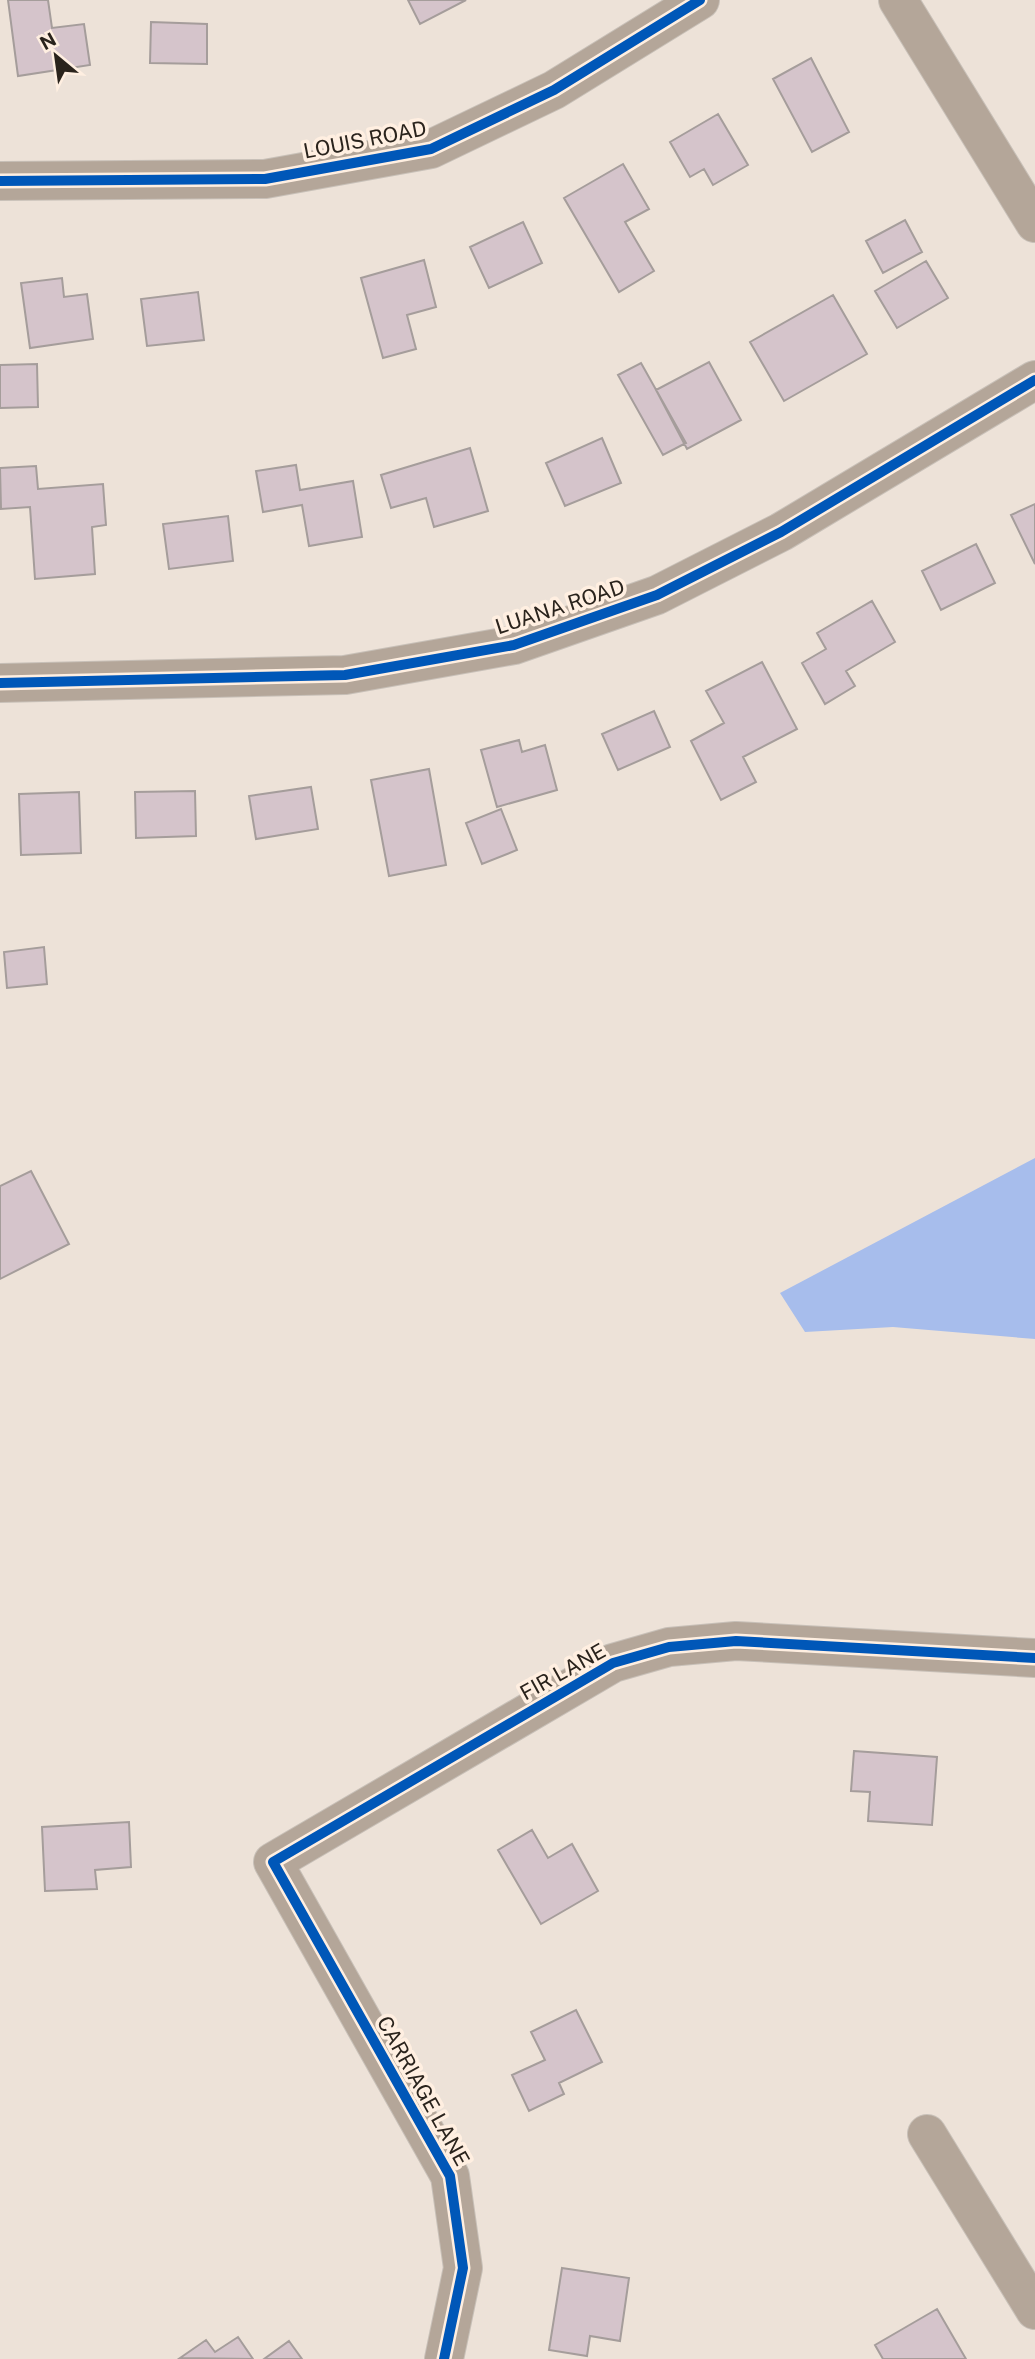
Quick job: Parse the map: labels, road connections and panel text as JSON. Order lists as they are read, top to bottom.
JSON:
{
  "streets": {
    "street": [
      "LOUIS ROAD",
      "LUANA ROAD",
      "FIR LANE",
      "CARRIAGE LANE"
    ]
  },
  "crossings": [
    ["FIR LANE", "CARRIAGE LANE"]
  ],
  "north": "top left"
}
